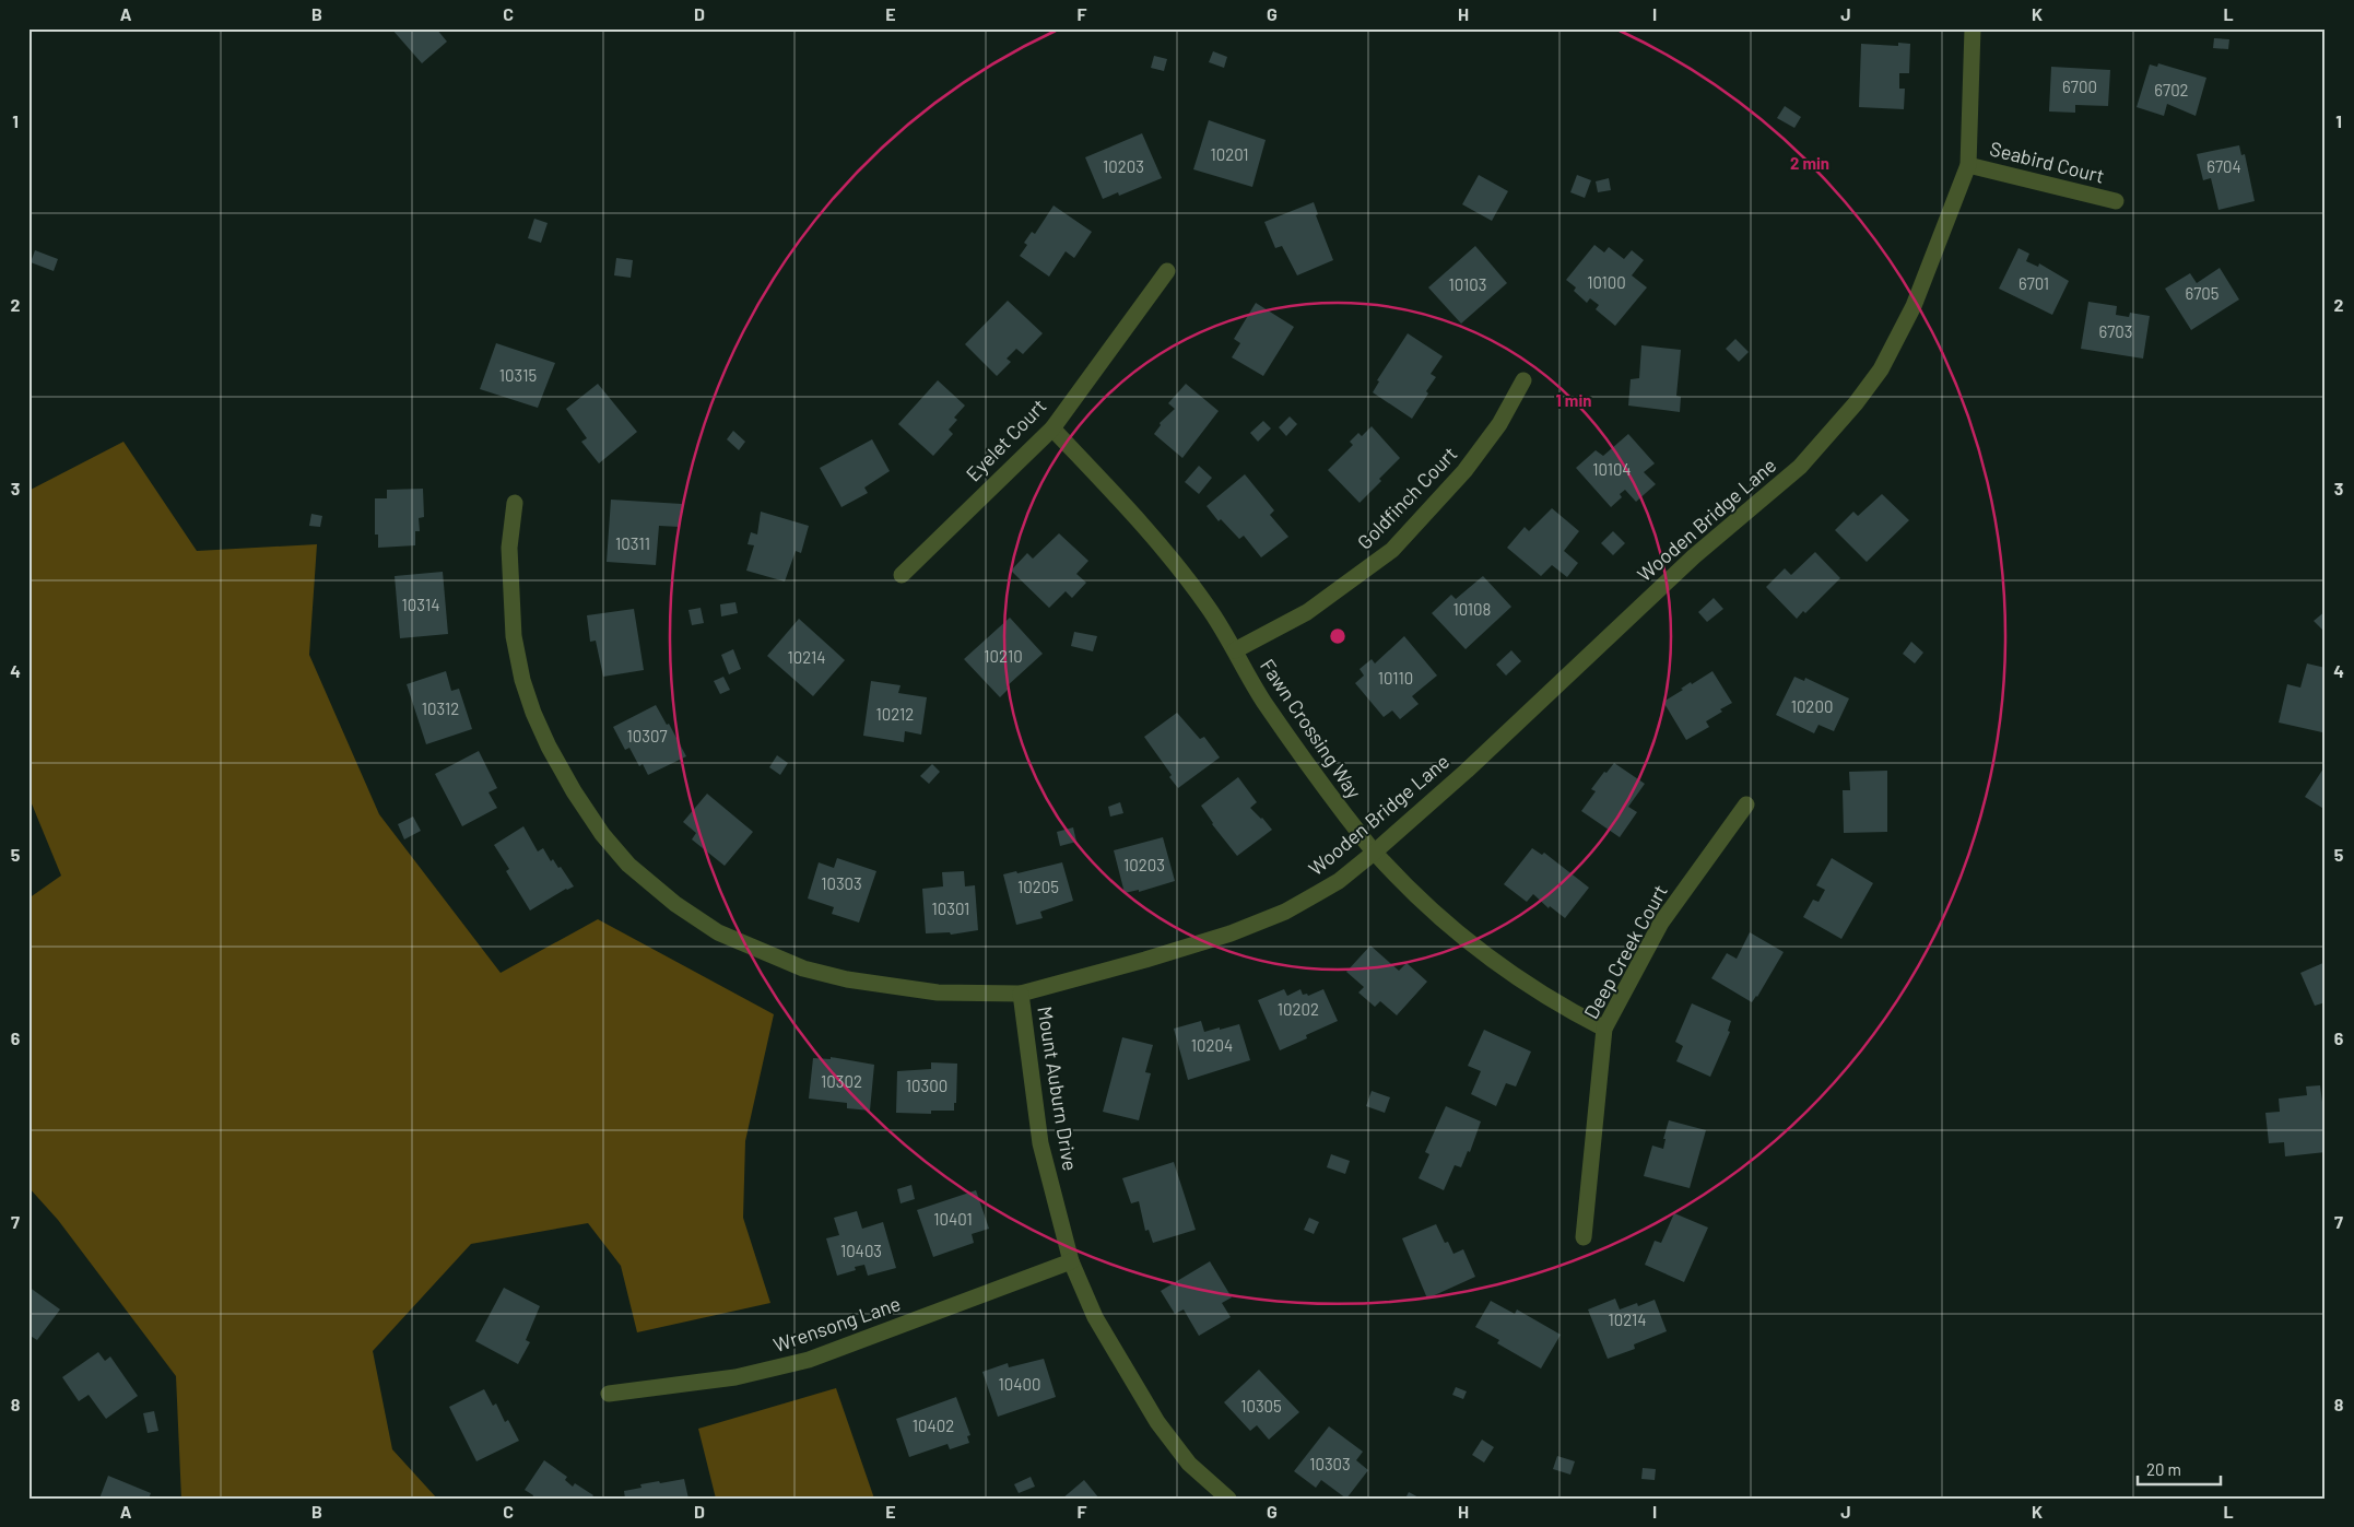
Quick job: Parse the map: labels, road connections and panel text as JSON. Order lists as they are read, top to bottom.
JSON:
{
  "streets": {
    "street": [
      "Seabird Court",
      "Eyelet Court",
      "Goldfinch Court",
      "Wooden Bridge Lane",
      "Fawn Crossing Way",
      "Deep Creek Court",
      "Mount Auburn Drive",
      "Wrensong Lane"
    ]
  },
  "crossings": [
    ["Seabird Court", "Wooden Bridge Lane"],
    ["Eyelet Court", "Fawn Crossing Way"],
    ["Goldfinch Court", "Fawn Crossing Way"],
    ["Wooden Bridge Lane", "Fawn Crossing Way"],
    ["Wooden Bridge Lane", "Mount Auburn Drive"],
    ["Fawn Crossing Way", "Deep Creek Court"],
    ["Mount Auburn Drive", "Wrensong Lane"]
  ],
  "house_numbers": [
    "6700",
    "6702",
    "10201",
    "10203",
    "6704",
    "10100",
    "6701",
    "10103",
    "6705",
    "6703",
    "10315",
    "10104",
    "10311",
    "10314",
    "10108",
    "10210",
    "10214",
    "10110",
    "10200",
    "10312",
    "10212",
    "10307",
    "10203",
    "10303",
    "10205",
    "10301",
    "10202",
    "10204",
    "10302",
    "10300",
    "10401",
    "10403",
    "10214",
    "10400",
    "10305",
    "10402",
    "10303"
  ],
  "scale_bar": "20 m",
  "grid": {
    "columns": [
      "A",
      "B",
      "C",
      "D",
      "E",
      "F",
      "G",
      "H",
      "I",
      "J",
      "K",
      "L"
    ],
    "rows": [
      "1",
      "2",
      "3",
      "4",
      "5",
      "6",
      "7",
      "8"
    ]
  },
  "rings": ["2 min", "1 min"]
}
